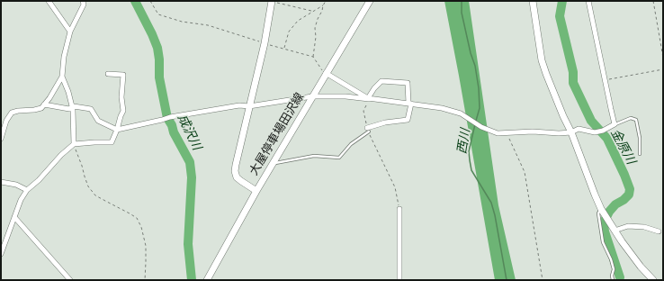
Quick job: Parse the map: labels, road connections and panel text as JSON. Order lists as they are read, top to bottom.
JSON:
{
  "streets": {
    "street": ["大屋停車場田沢線"]
  },
  "water": ["成沢川", "西川", "金原川"]
}
